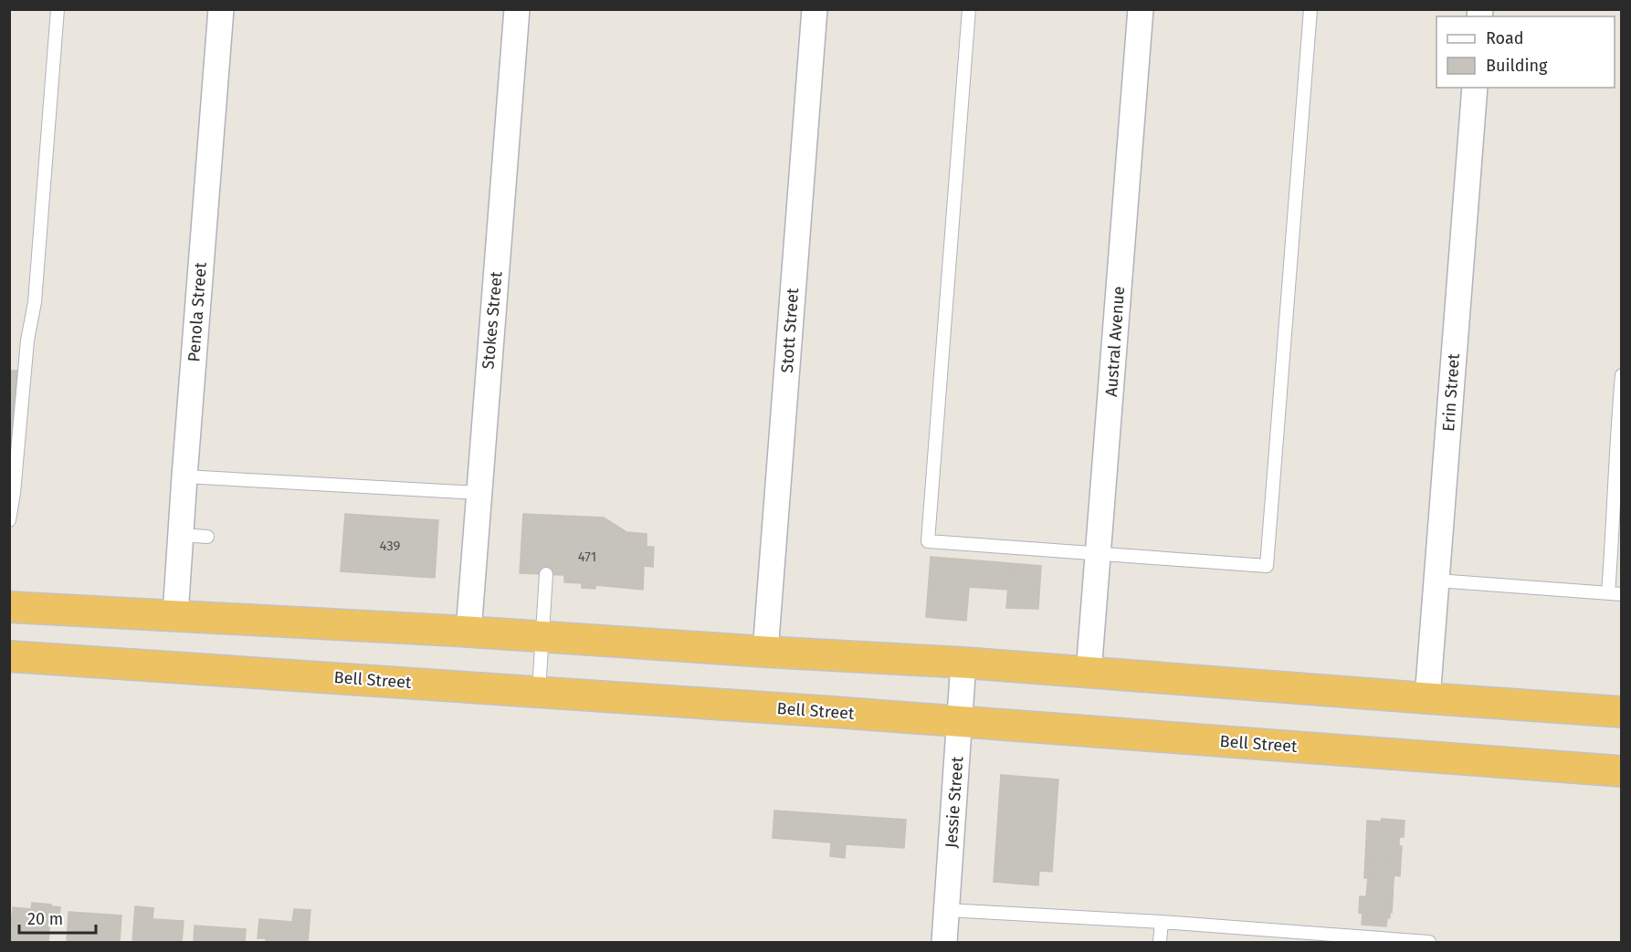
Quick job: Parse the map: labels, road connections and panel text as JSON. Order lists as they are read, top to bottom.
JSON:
{
  "streets": {
    "highway": ["Bell Street"],
    "street": [
      "Penola Street",
      "Stokes Street",
      "Stott Street",
      "Austral Avenue",
      "Erin Street",
      "Jessie Street"
    ]
  },
  "crossings": [
    ["Bell Street", "Jessie Street"]
  ],
  "house_numbers": ["439", "471"],
  "legend": ["Road", "Building"],
  "scale_bar": "20 m"
}
